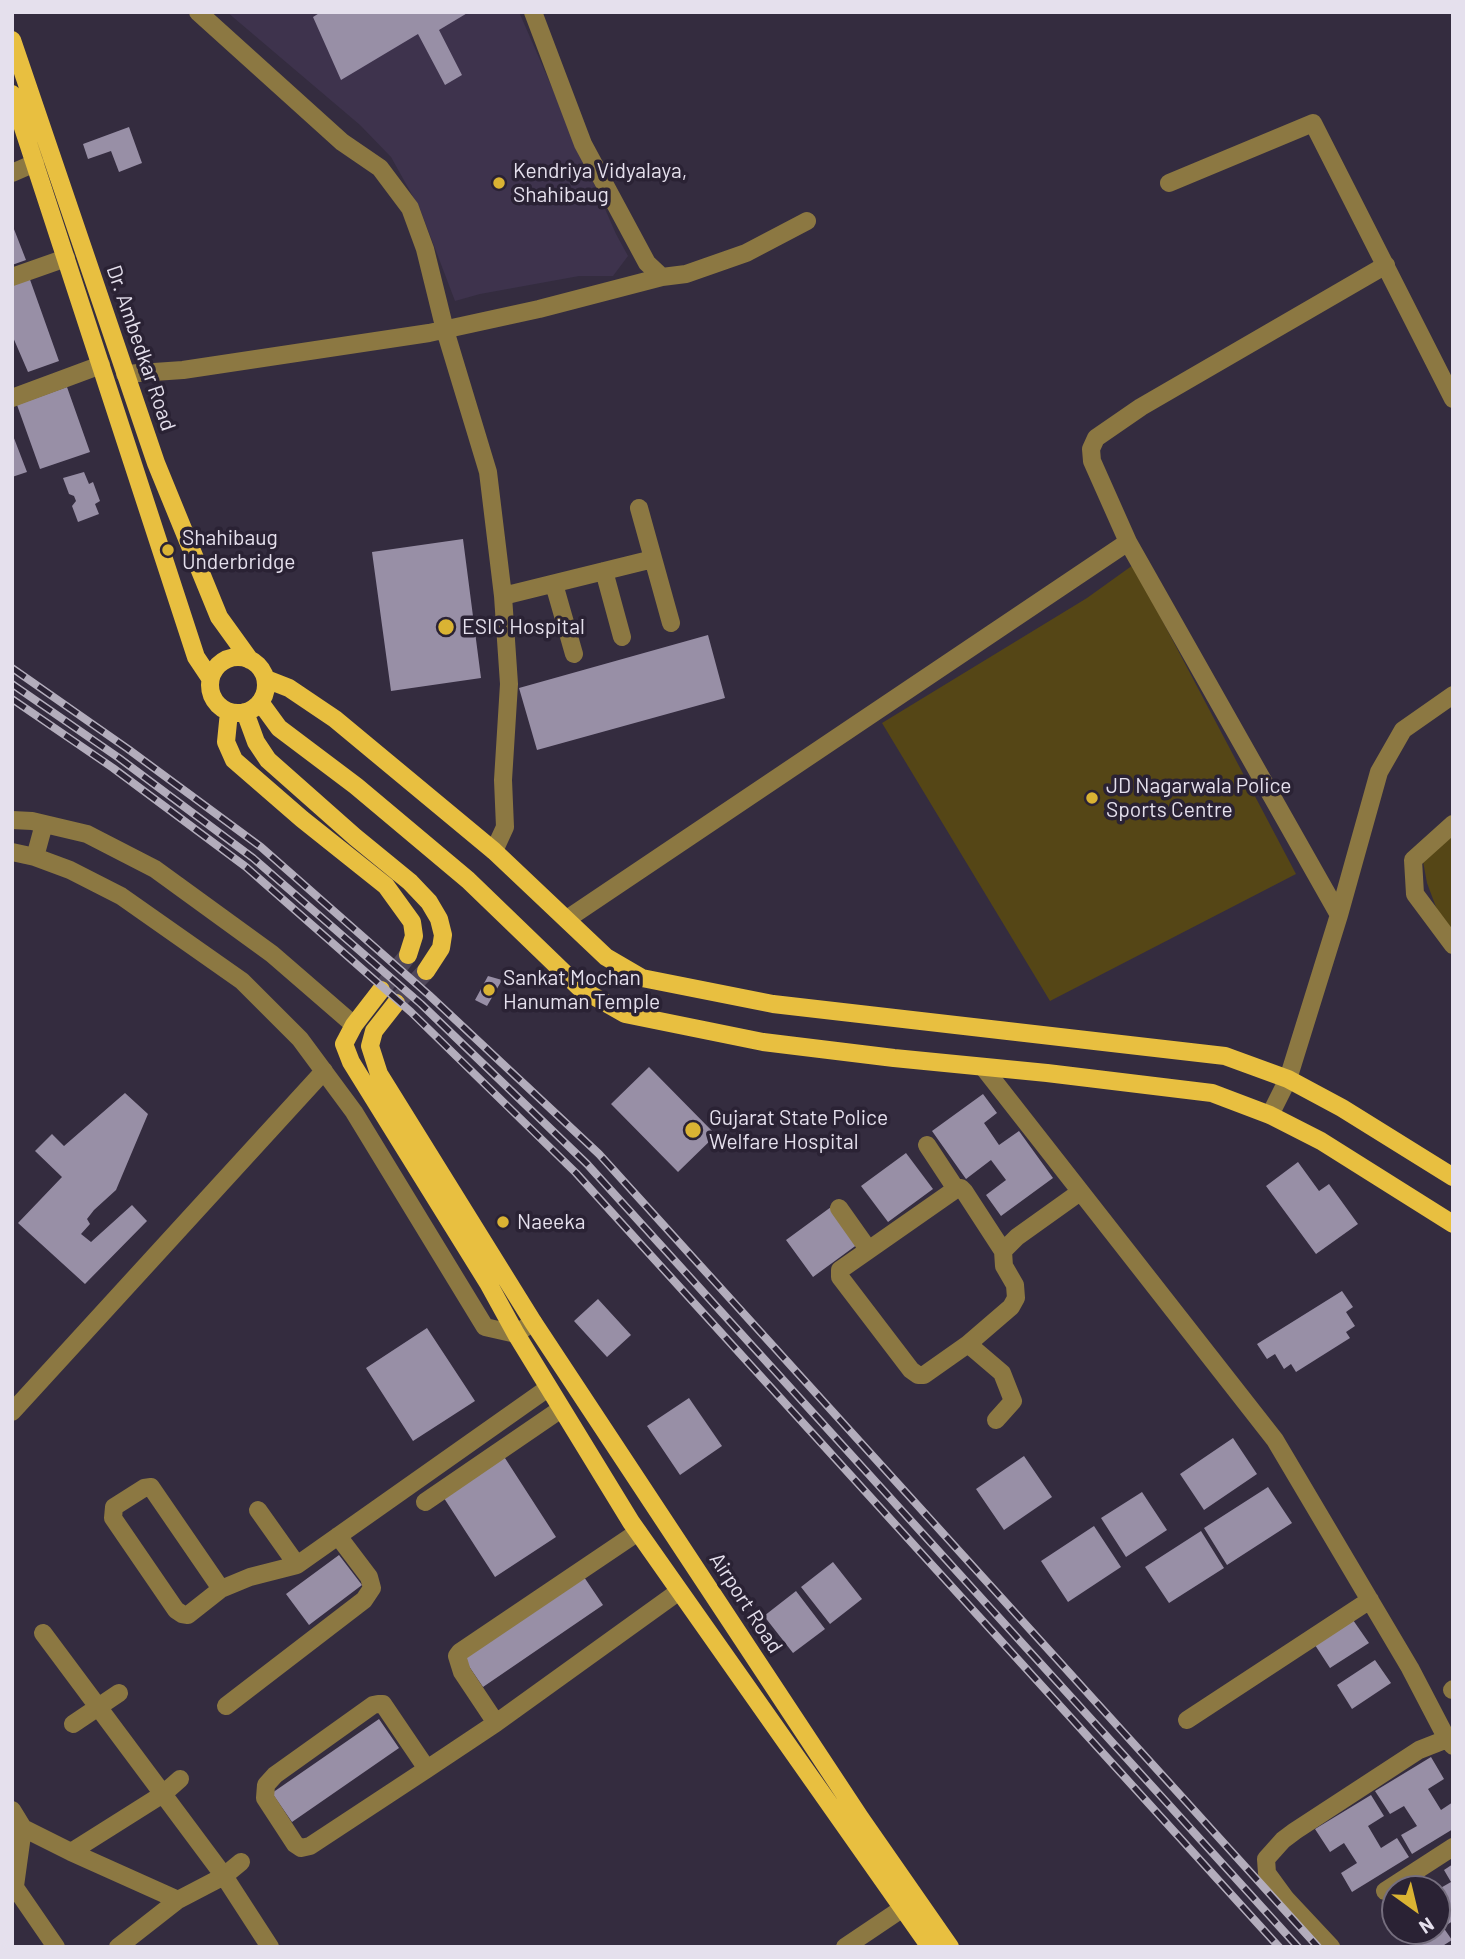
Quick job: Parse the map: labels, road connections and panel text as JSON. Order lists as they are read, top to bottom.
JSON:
{
  "streets": {
    "main road": ["Dr. Ambedkar Road", "Airport Road"]
  },
  "places": [
    "Kendriya Vidyalaya, Shahibaug",
    "Shahibaug Underbridge",
    "ESIC Hospital",
    "JD Nagarwala Police Sports Centre",
    "Sankat Mochan Hanuman Temple",
    "Gujarat State Police Welfare Hospital",
    "Naeeka"
  ],
  "north": "bottom right"
}
